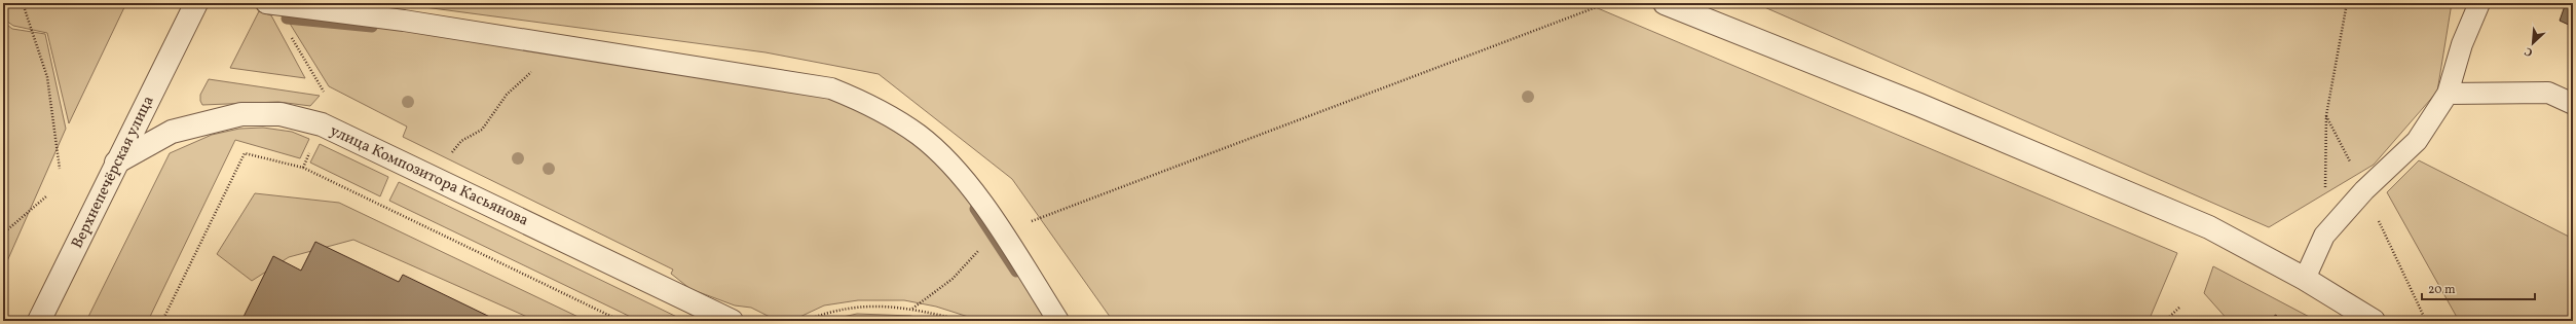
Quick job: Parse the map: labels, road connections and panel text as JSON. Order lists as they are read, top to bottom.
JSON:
{
  "streets": {
    "street": ["Верхнепечёрская улица", "улица Композитора Касьянова"]
  },
  "crossings": [
    ["Верхнепечёрская улица", "улица Композитора Касьянова"]
  ],
  "scale_bar": "20 m",
  "north": "bottom left"
}
